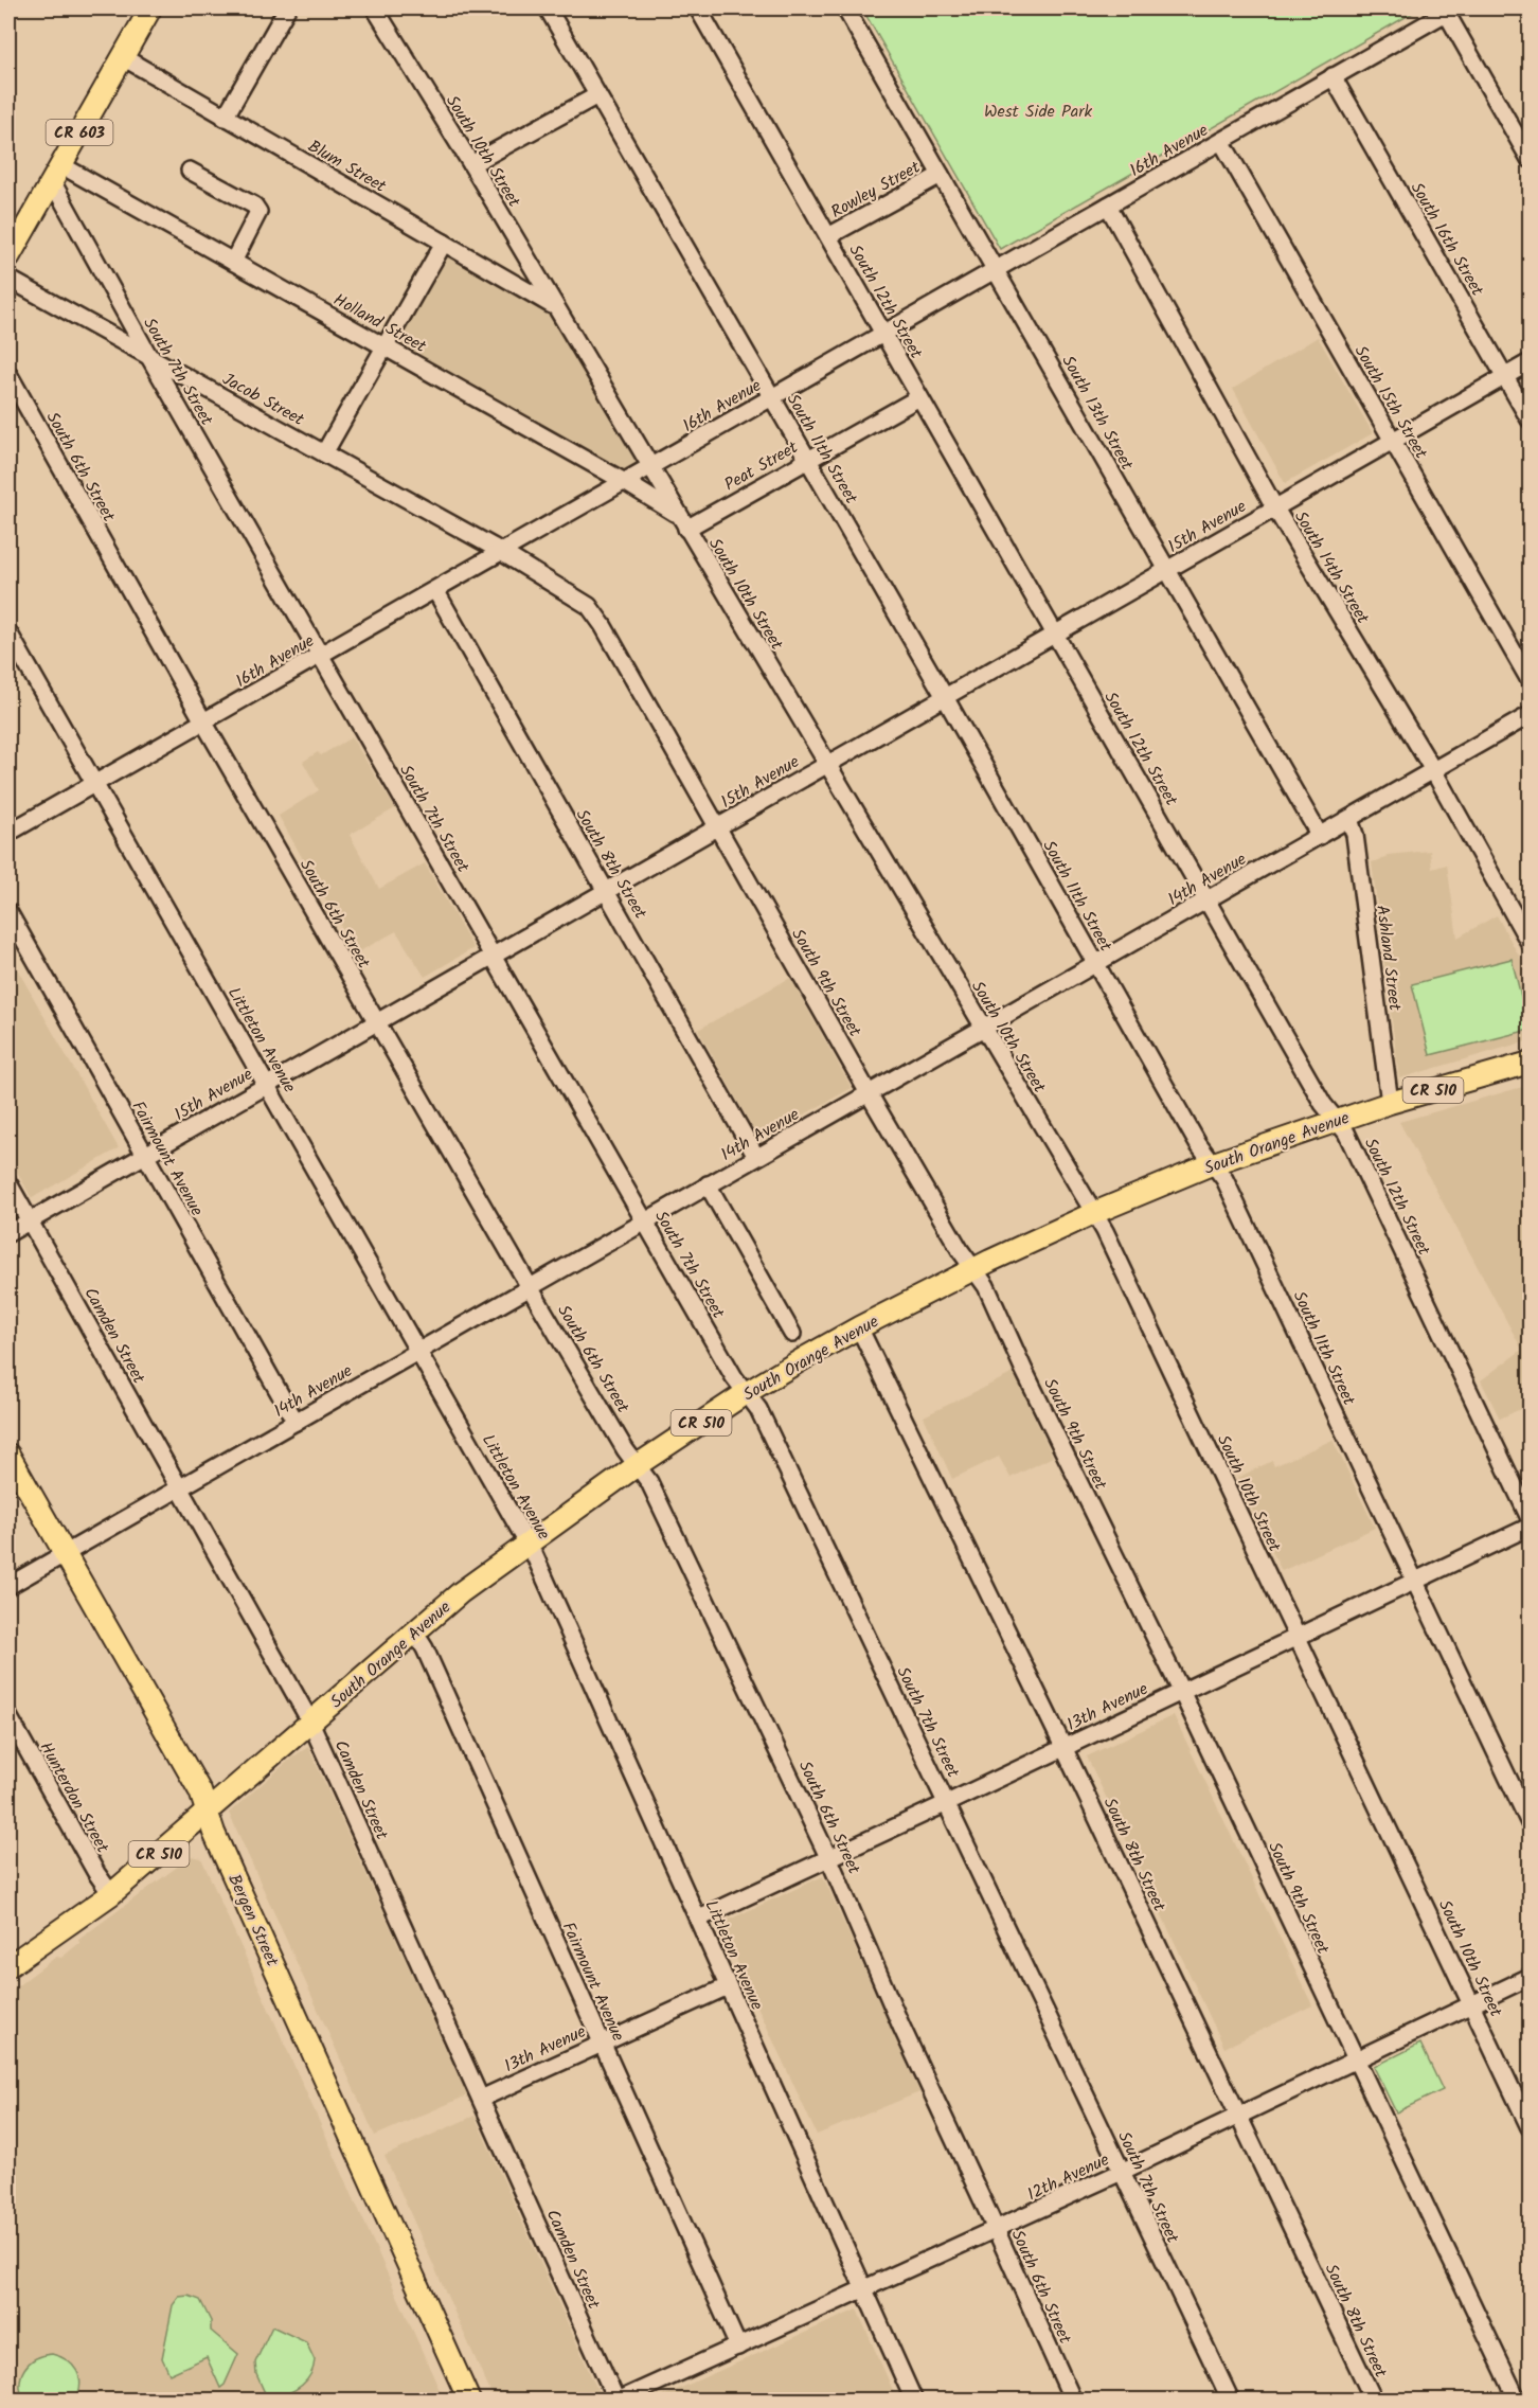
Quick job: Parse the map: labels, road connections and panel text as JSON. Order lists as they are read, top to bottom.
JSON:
{
  "streets": {
    "main road": [
      "CR 603",
      "CR 510",
      "South Orange Avenue",
      "Bergen Street"
    ],
    "street": [
      "16th Avenue",
      "South 10th Street",
      "Blum Street",
      "Rowley Street",
      "South 16th Street",
      "South 12th Street",
      "Holland Street",
      "South 7th Street",
      "Jacob Street",
      "South 15th Street",
      "South 13th Street",
      "South 11th Street",
      "Peat Street",
      "South 6th Street",
      "15th Avenue",
      "South 14th Street",
      "South 8th Street",
      "14th Avenue",
      "Ashland Street",
      "South 9th Street",
      "Littleton Avenue",
      "Fairmount Avenue",
      "Camden Street",
      "13th Avenue",
      "Hunterdon Street",
      "12th Avenue"
    ]
  },
  "crossings": [
    ["CR 603", "Blum Street"],
    ["CR 603", "Holland Street"],
    ["CR 603", "South 7th Street"],
    ["16th Avenue", "South 10th Street"],
    ["16th Avenue", "South 16th Street"],
    ["16th Avenue", "South 12th Street"],
    ["16th Avenue", "Holland Street"],
    ["16th Avenue", "South 7th Street"],
    ["16th Avenue", "Jacob Street"],
    ["16th Avenue", "South 15th Street"],
    ["16th Avenue", "South 13th Street"],
    ["16th Avenue", "South 11th Street"],
    ["16th Avenue", "South 6th Street"],
    ["16th Avenue", "South 14th Street"],
    ["16th Avenue", "South 8th Street"],
    ["16th Avenue", "South 9th Street"],
    ["16th Avenue", "Littleton Avenue"],
    ["South 10th Street", "Blum Street"],
    ["South 10th Street", "Holland Street"],
    ["South 10th Street", "Peat Street"],
    ["South 10th Street", "15th Avenue"],
    ["South 10th Street", "14th Avenue"],
    ["South 10th Street", "South Orange Avenue"],
    ["South 10th Street", "13th Avenue"],
    ["South 10th Street", "12th Avenue"],
    ["Rowley Street", "South 12th Street"],
    ["Rowley Street", "South 13th Street"],
    ["South 16th Street", "15th Avenue"],
    ["South 12th Street", "Peat Street"],
    ["South 12th Street", "15th Avenue"],
    ["South 12th Street", "14th Avenue"],
    ["South 12th Street", "South Orange Avenue"],
    ["Holland Street", "South 7th Street"],
    ["Holland Street", "Peat Street"],
    ["South 7th Street", "Jacob Street"],
    ["South 7th Street", "15th Avenue"],
    ["South 7th Street", "14th Avenue"],
    ["South 7th Street", "South Orange Avenue"],
    ["South 7th Street", "13th Avenue"],
    ["South 7th Street", "12th Avenue"],
    ["Jacob Street", "South 9th Street"],
    ["South 15th Street", "15th Avenue"],
    ["South 13th Street", "15th Avenue"],
    ["South 13th Street", "14th Avenue"],
    ["South 11th Street", "Peat Street"],
    ["South 11th Street", "15th Avenue"],
    ["South 11th Street", "14th Avenue"],
    ["South 11th Street", "South Orange Avenue"],
    ["South 11th Street", "13th Avenue"],
    ["South 6th Street", "15th Avenue"],
    ["South 6th Street", "14th Avenue"],
    ["South 6th Street", "South Orange Avenue"],
    ["South 6th Street", "13th Avenue"],
    ["South 6th Street", "12th Avenue"],
    ["15th Avenue", "South 14th Street"],
    ["15th Avenue", "South 8th Street"],
    ["15th Avenue", "South 9th Street"],
    ["15th Avenue", "Littleton Avenue"],
    ["15th Avenue", "Fairmount Avenue"],
    ["15th Avenue", "Camden Street"],
    ["South 14th Street", "14th Avenue"],
    ["South 8th Street", "14th Avenue"],
    ["South 8th Street", "South Orange Avenue"],
    ["South 8th Street", "13th Avenue"],
    ["South 8th Street", "12th Avenue"],
    ["14th Avenue", "Ashland Street"],
    ["14th Avenue", "South 9th Street"],
    ["14th Avenue", "Littleton Avenue"],
    ["14th Avenue", "Fairmount Avenue"],
    ["14th Avenue", "Camden Street"],
    ["14th Avenue", "Bergen Street"],
    ["Ashland Street", "South Orange Avenue"],
    ["South 9th Street", "South Orange Avenue"],
    ["South 9th Street", "13th Avenue"],
    ["South 9th Street", "12th Avenue"],
    ["Littleton Avenue", "South Orange Avenue"],
    ["Littleton Avenue", "13th Avenue"],
    ["Littleton Avenue", "12th Avenue"],
    ["South Orange Avenue", "Fairmount Avenue"],
    ["South Orange Avenue", "Camden Street"],
    ["South Orange Avenue", "Hunterdon Street"],
    ["South Orange Avenue", "Bergen Street"],
    ["Fairmount Avenue", "13th Avenue"],
    ["Fairmount Avenue", "12th Avenue"],
    ["Camden Street", "13th Avenue"],
    ["Camden Street", "12th Avenue"]
  ],
  "parks": ["West Side Park"]
}
